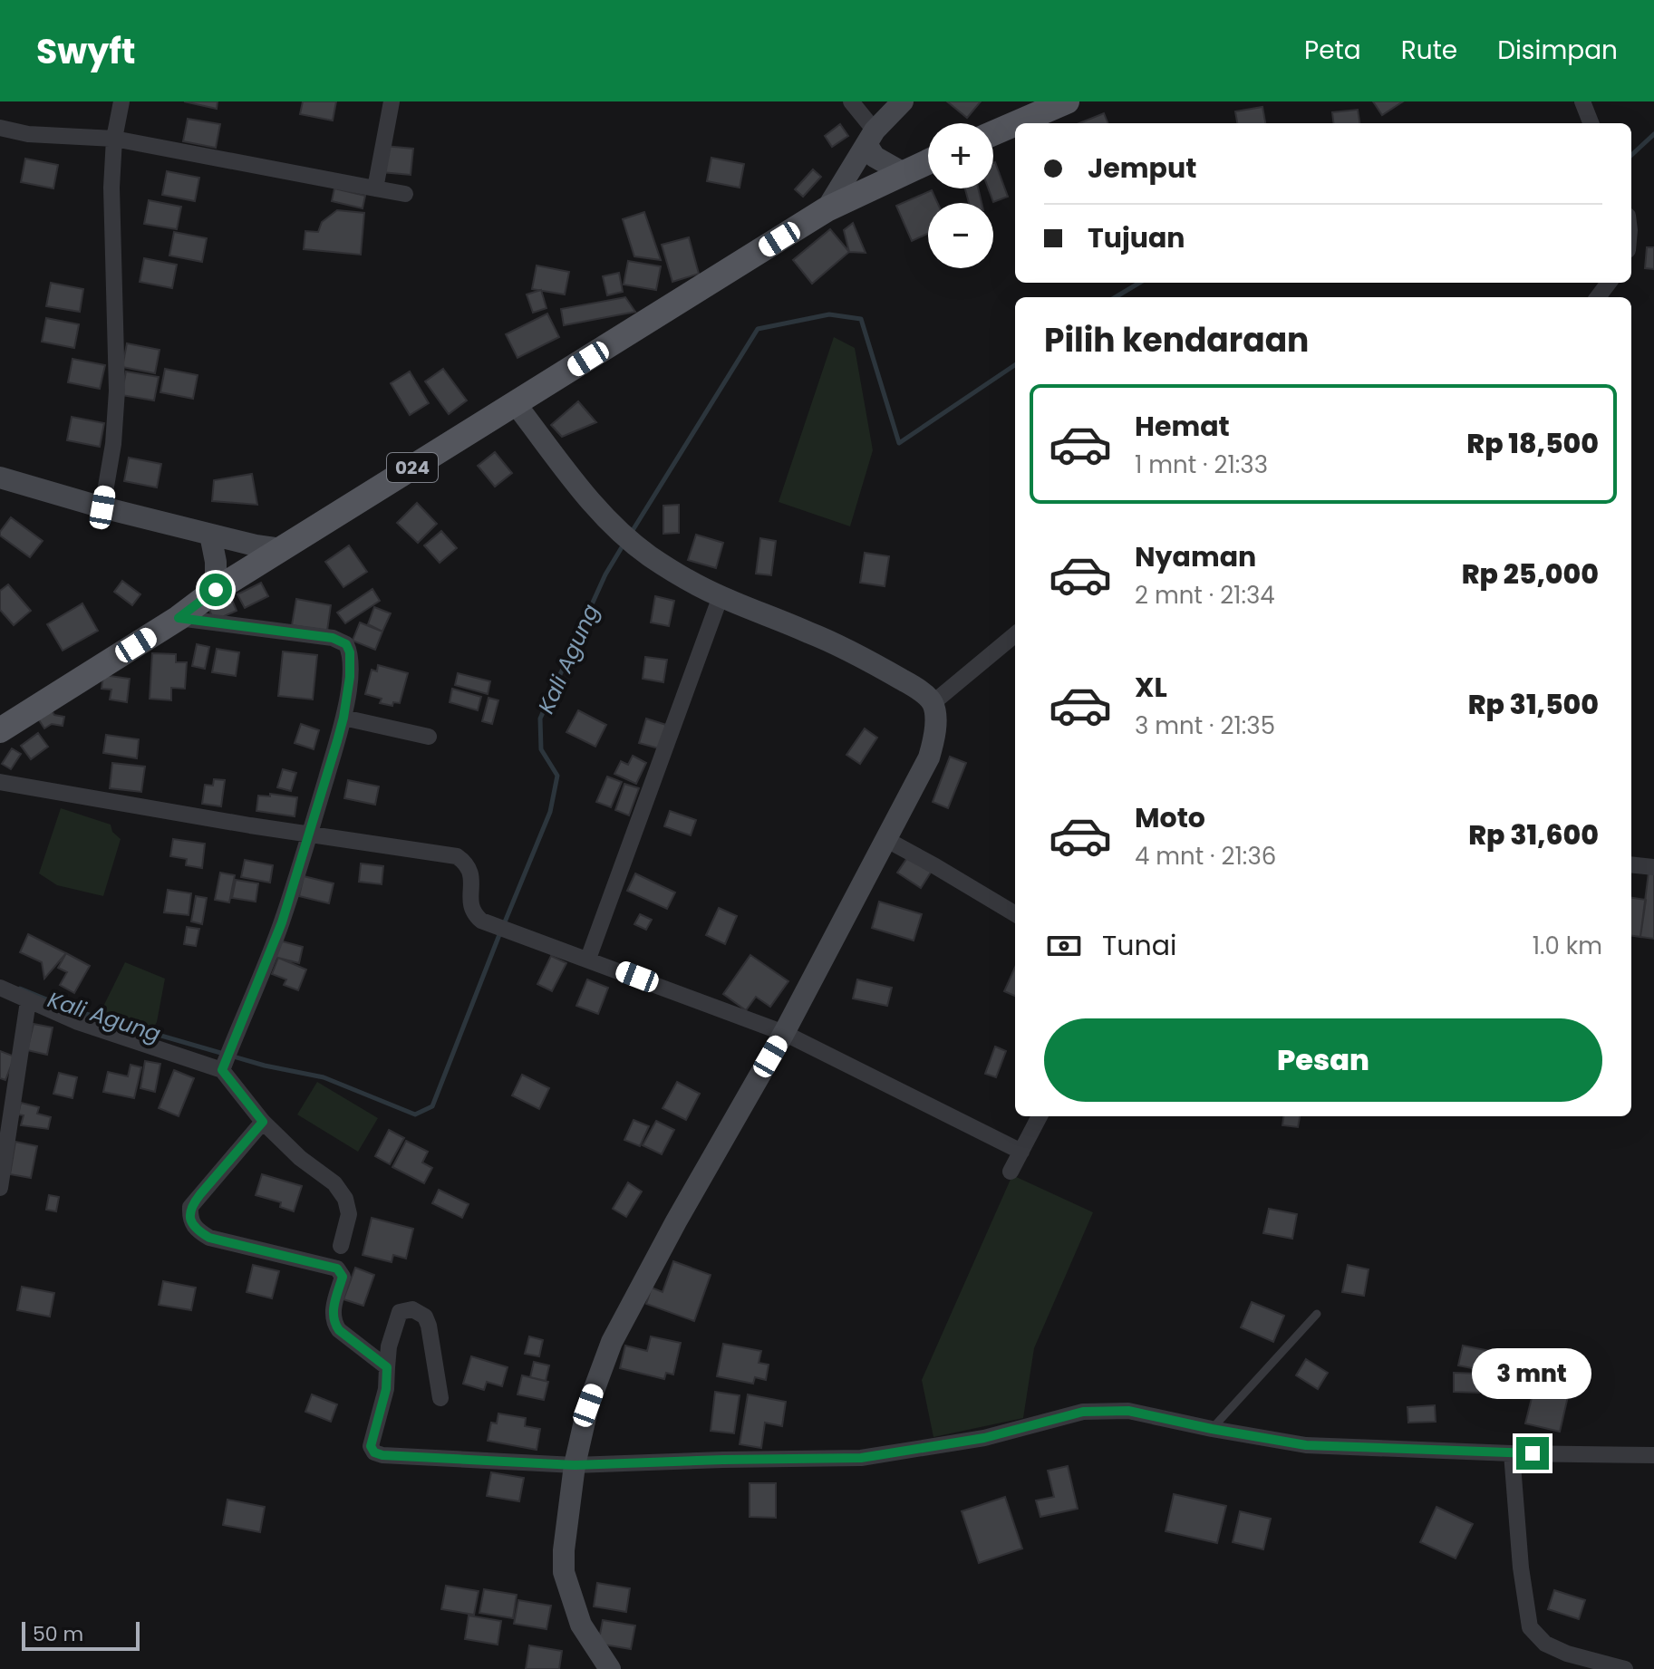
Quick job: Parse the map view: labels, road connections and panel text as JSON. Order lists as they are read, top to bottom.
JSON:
{
  "streets": {
    "main road": ["024"]
  },
  "water": ["Kali Agung"],
  "scale_bar": "50 m",
  "page": {
    "header": "Swyft",
    "nav": ["Peta", "Rute", "Disimpan"],
    "map_buttons": ["+", "−"],
    "banner": ["Jemput", "Tujuan"],
    "heading": "Pilih kendaraan",
    "list": [
      {
        "name": "Hemat",
        "note": "1 mnt · 21:33",
        "value": "Rp 18,500"
      },
      {
        "name": "Nyaman",
        "note": "2 mnt · 21:34",
        "value": "Rp 25,000"
      },
      {
        "name": "XL",
        "note": "3 mnt · 21:35",
        "value": "Rp 31,500"
      },
      {
        "name": "Moto",
        "note": "4 mnt · 21:36",
        "value": "Rp 31,600"
      }
    ],
    "pay": ["Tunai", "1.0 km"],
    "buttons": "Pesan",
    "bubble": "3 mnt",
    "scale": "50 m"
  }
}
